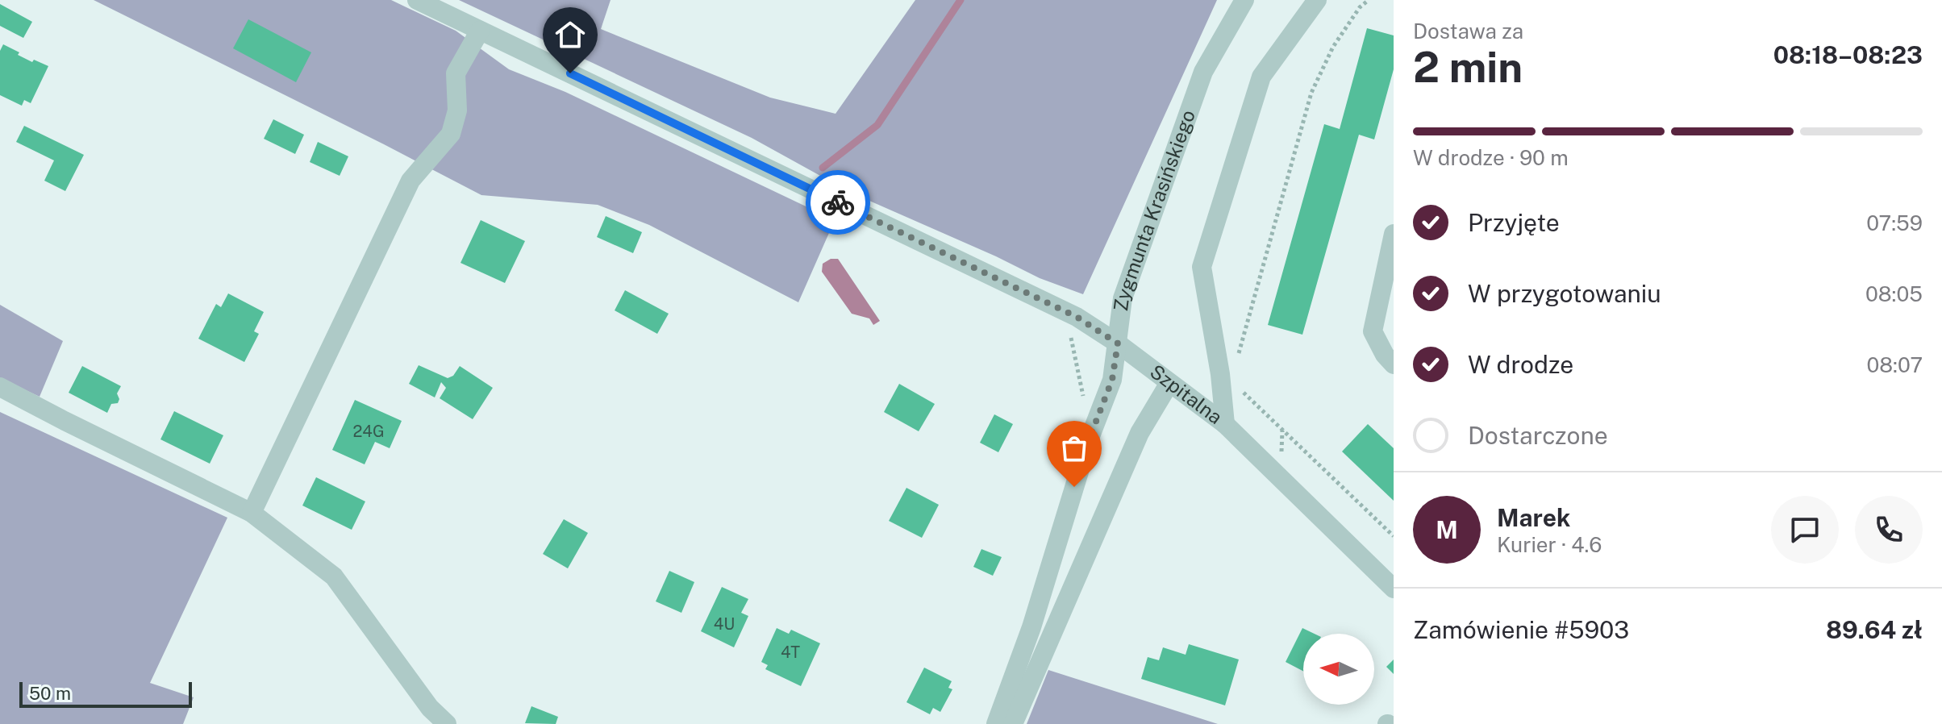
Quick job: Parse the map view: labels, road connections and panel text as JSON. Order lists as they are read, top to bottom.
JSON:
{
  "streets": {
    "street": ["Zygmunta Krasińskiego", "Szpitalna"]
  },
  "crossings": [
    ["Zygmunta Krasińskiego", "Szpitalna"]
  ],
  "house_numbers": ["24G", "4U", "4T"],
  "scale_bar": "50 m",
  "north": "left",
  "page": {
    "heading": ["2 min", "Dostawa za", "08:18–08:23"],
    "panel": [
      "Marek",
      "Kurier · 4.6",
      "Zamówienie #5903",
      "89.64 zł"
    ],
    "bar": "W drodze · 90 m",
    "list": [
      ["Przyjęte", "07:59"],
      ["W przygotowaniu", "08:05"],
      ["W drodze", "08:07"],
      "Dostarczone"
    ],
    "round": "M",
    "scale": "50 m"
  }
}
